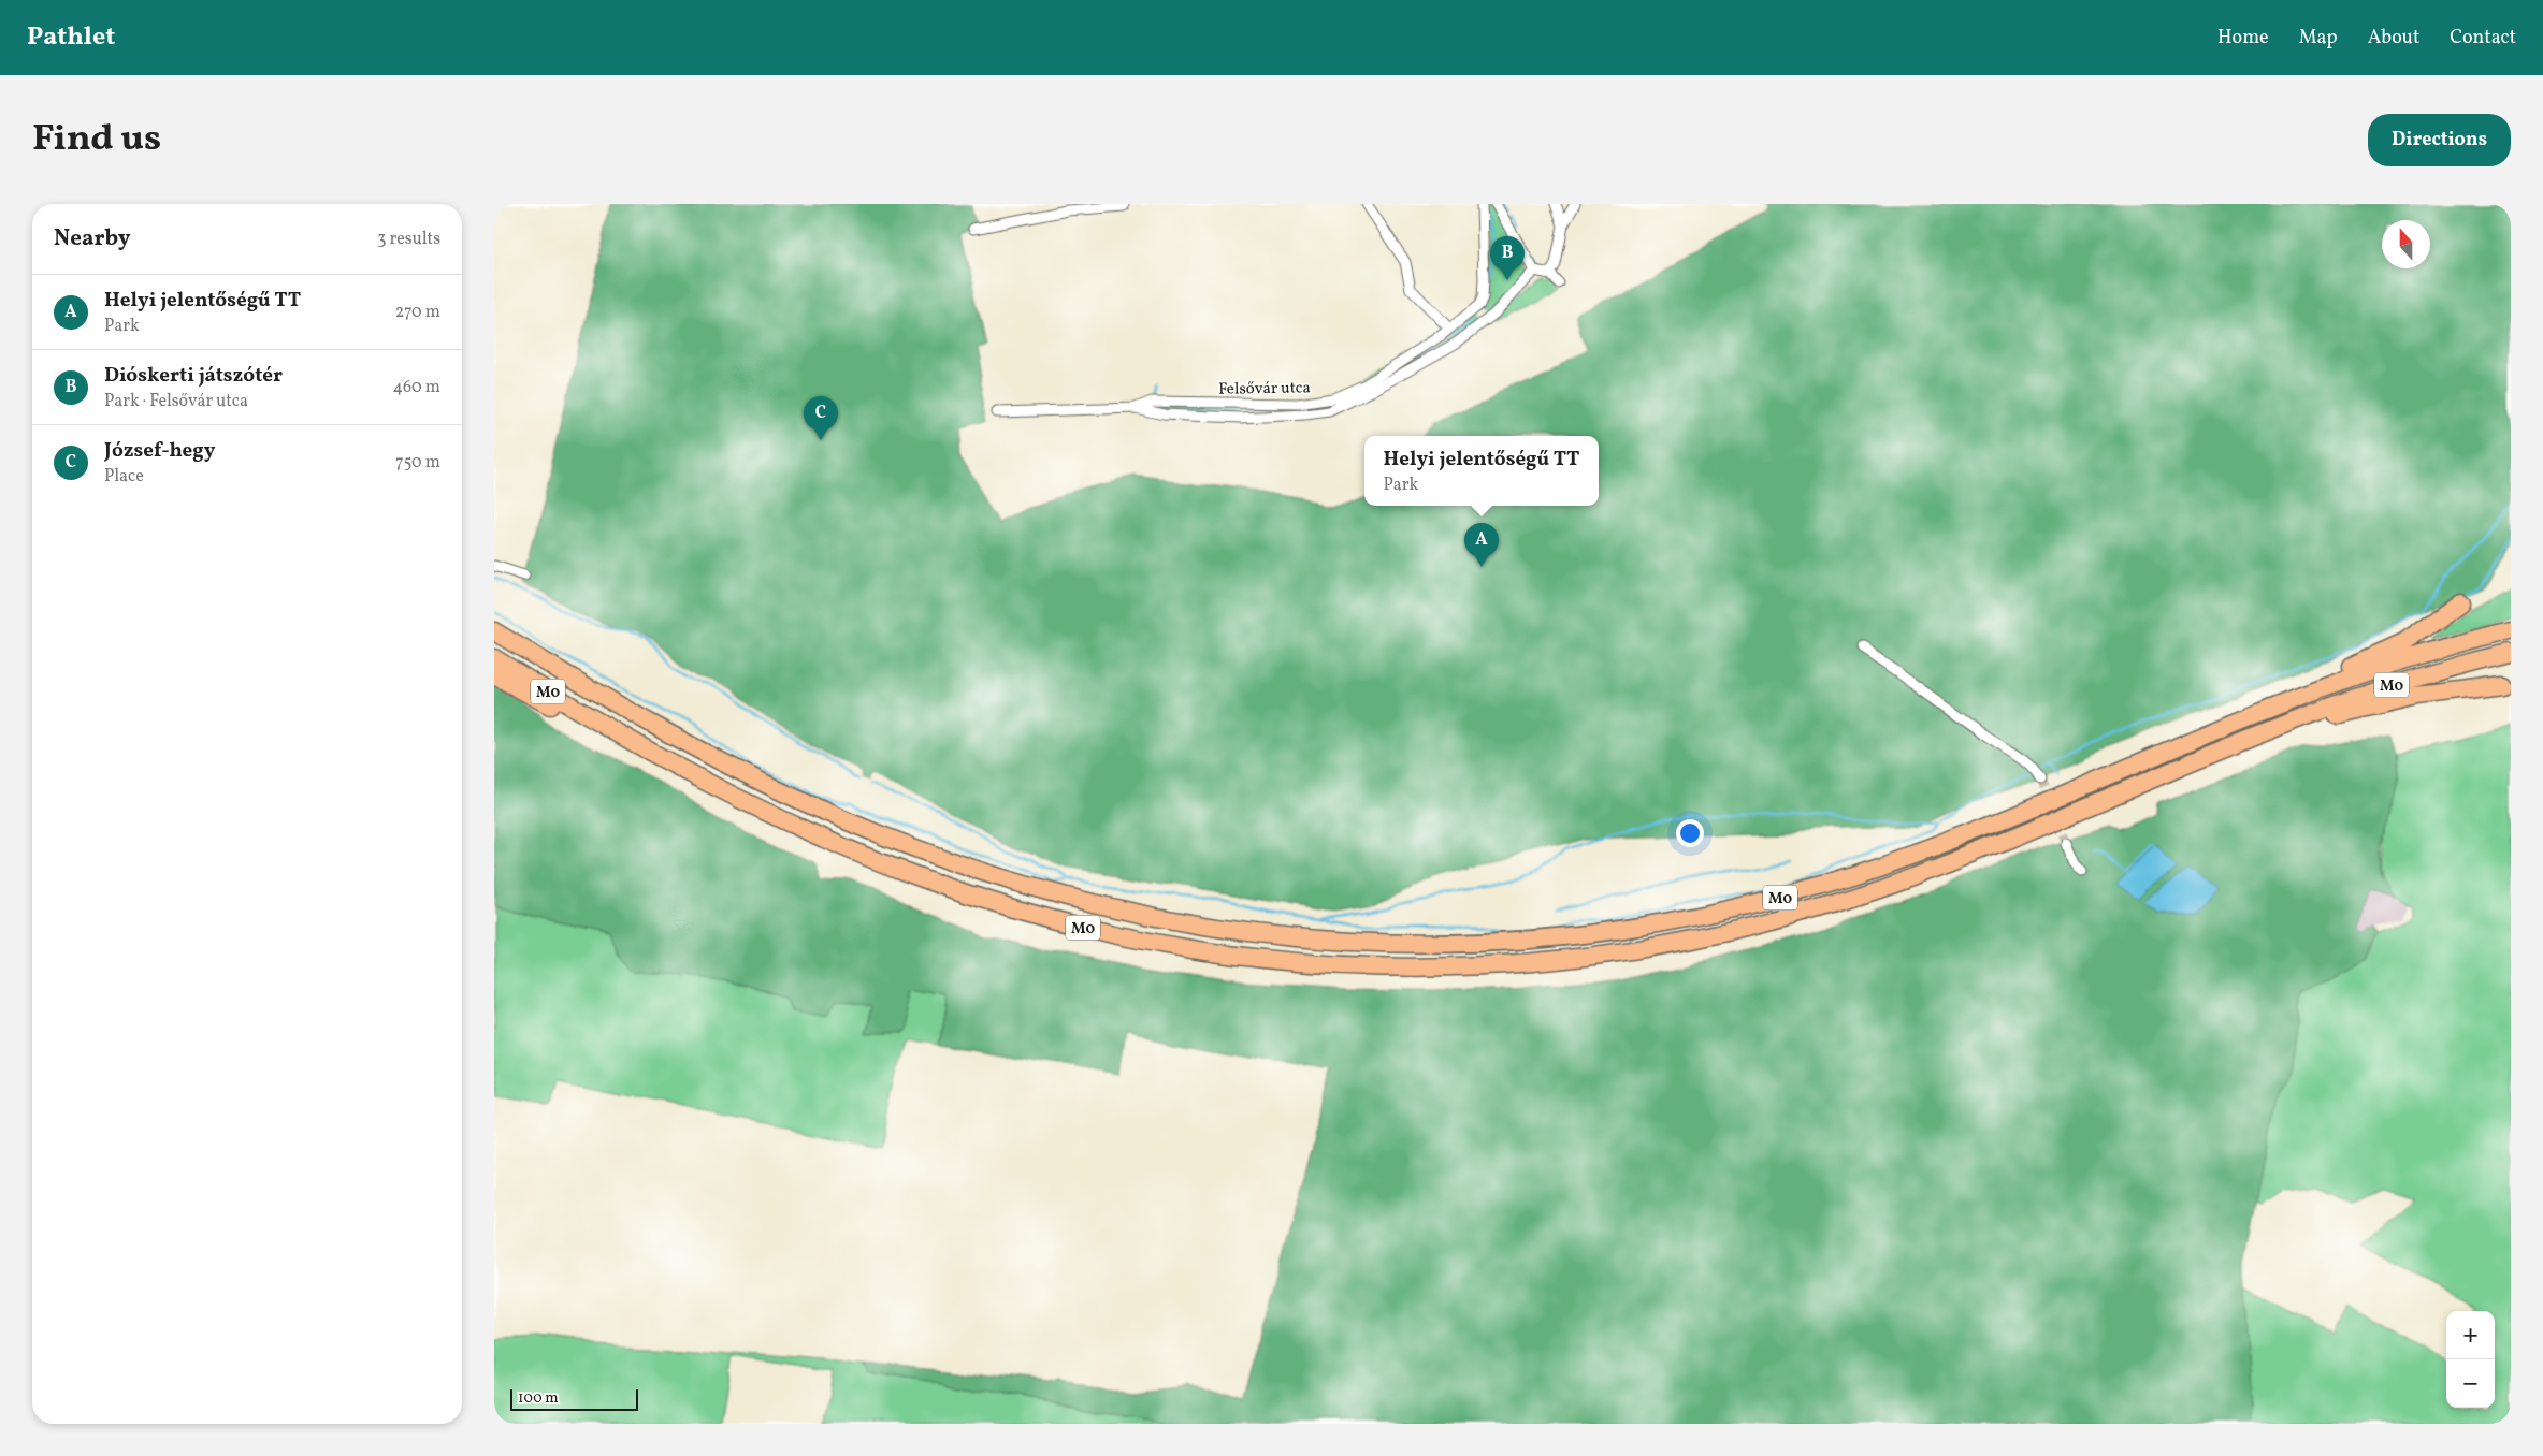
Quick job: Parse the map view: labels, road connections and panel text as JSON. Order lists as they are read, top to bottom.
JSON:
{
  "streets": {
    "highway": ["M0"],
    "street": ["Felsővár utca"]
  },
  "scale_bar": "100 m",
  "north": "top",
  "page": {
    "header": "Pathlet",
    "nav": [
      "Home",
      "Map",
      "About",
      "Contact"
    ],
    "title": "Find us",
    "buttons": "Directions",
    "heading": ["Nearby", "3 results"],
    "pins": ["B", "C", "A"],
    "list": [
      {
        "mark": "A",
        "name": "Helyi jelentőségű TT",
        "note": "Park",
        "value": "270 m"
      },
      {
        "mark": "B",
        "name": "Dióskerti játszótér",
        "note": "Park · Felsővár utca",
        "value": "460 m"
      },
      {
        "mark": "C",
        "name": "József-hegy",
        "note": "Place",
        "value": "750 m"
      }
    ],
    "popup": ["Helyi jelentőségű TT", "Park"],
    "map_buttons": ["+", "−"],
    "scale": "100 m"
  }
}
